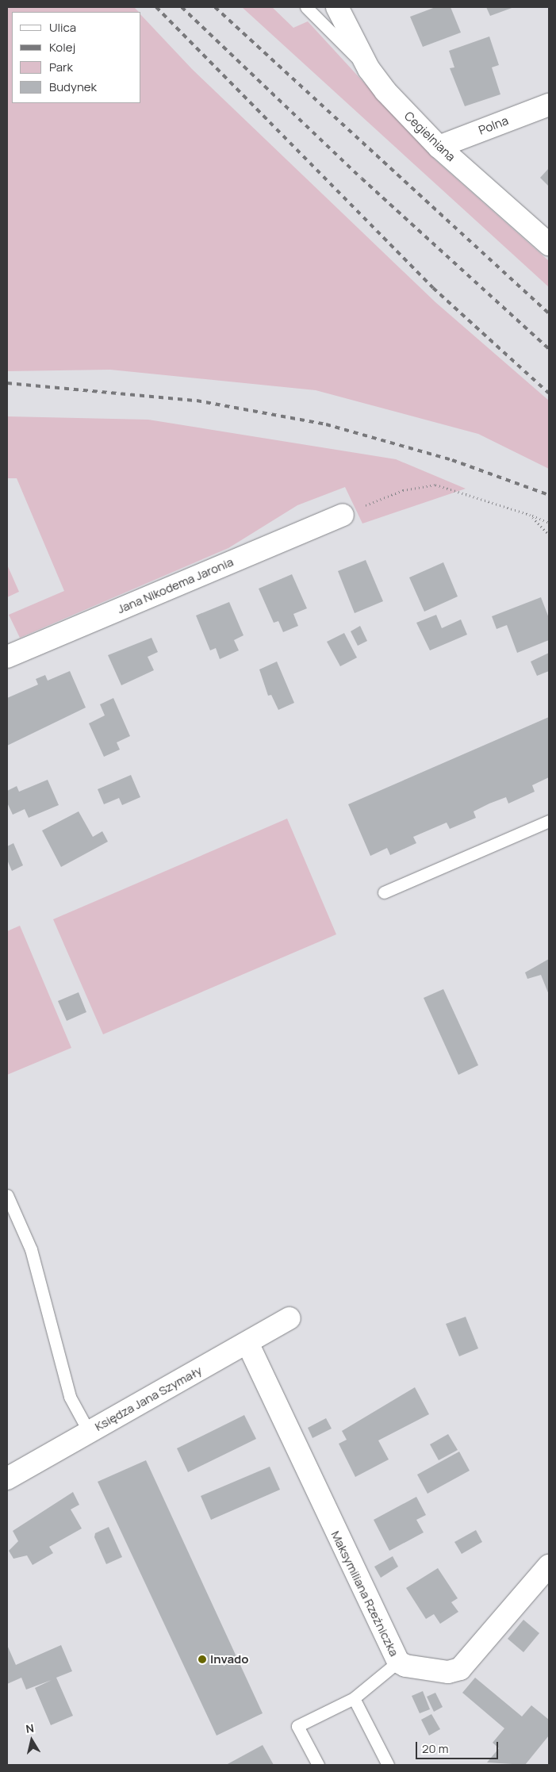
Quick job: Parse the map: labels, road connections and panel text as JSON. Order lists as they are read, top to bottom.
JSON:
{
  "streets": {
    "street": [
      "Polna",
      "Cegielniana",
      "Jana Nikodema Jaronia",
      "Księdza Jana Szymały",
      "Maksymiliana Rzeźniczka"
    ]
  },
  "crossings": [
    ["Polna", "Cegielniana"],
    ["Księdza Jana Szymały", "Maksymiliana Rzeźniczka"]
  ],
  "places": ["Invado"],
  "legend": [
    "Ulica",
    "Kolej",
    "Park",
    "Budynek"
  ],
  "scale_bar": "20 m",
  "north": "top"
}
